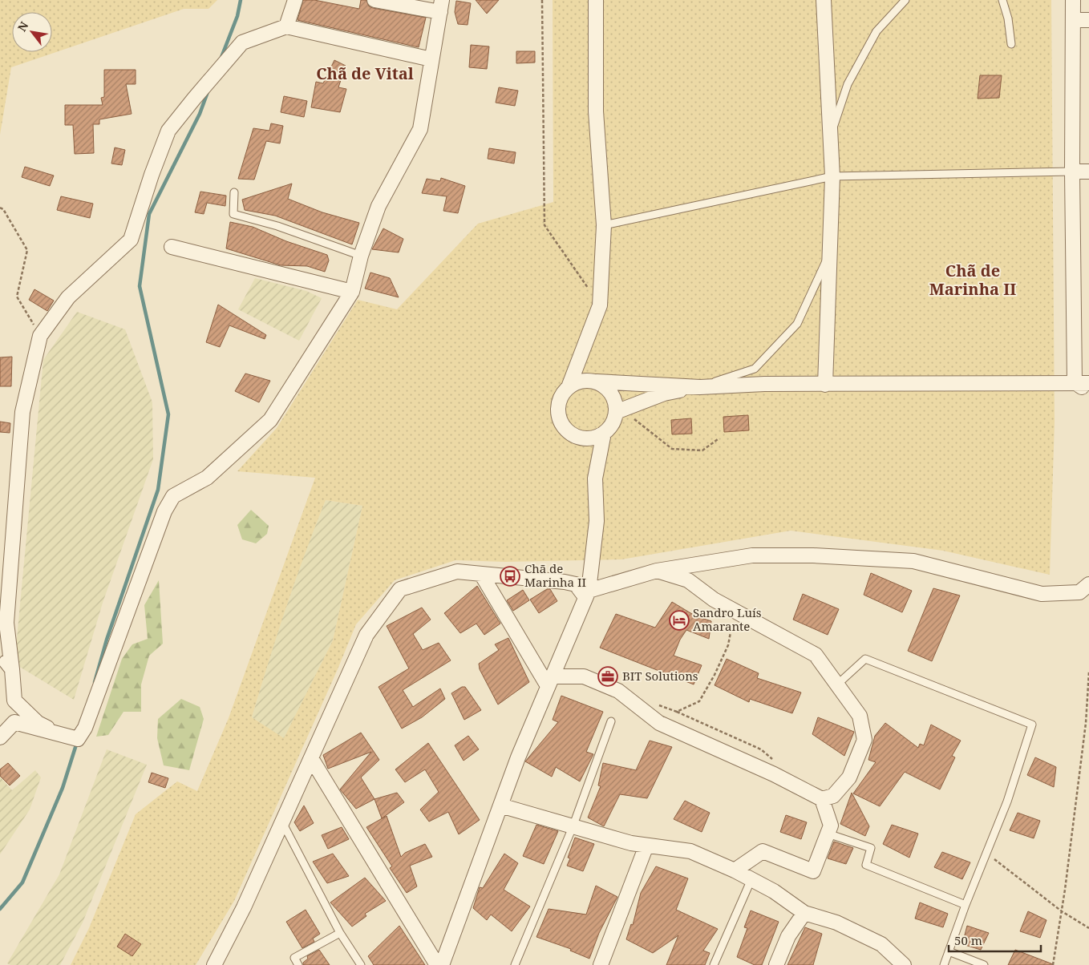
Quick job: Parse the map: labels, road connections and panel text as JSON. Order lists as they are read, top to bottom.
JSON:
{
  "districts": ["Chã de Vital", "Chã de Marinha II"],
  "places": {
    "bus stop": ["Chã de Marinha II"],
    "hotel": ["Sandro Luís Amarante"],
    "office": ["BIT Solutions"]
  },
  "scale_bar": "50 m",
  "north": "top left"
}
